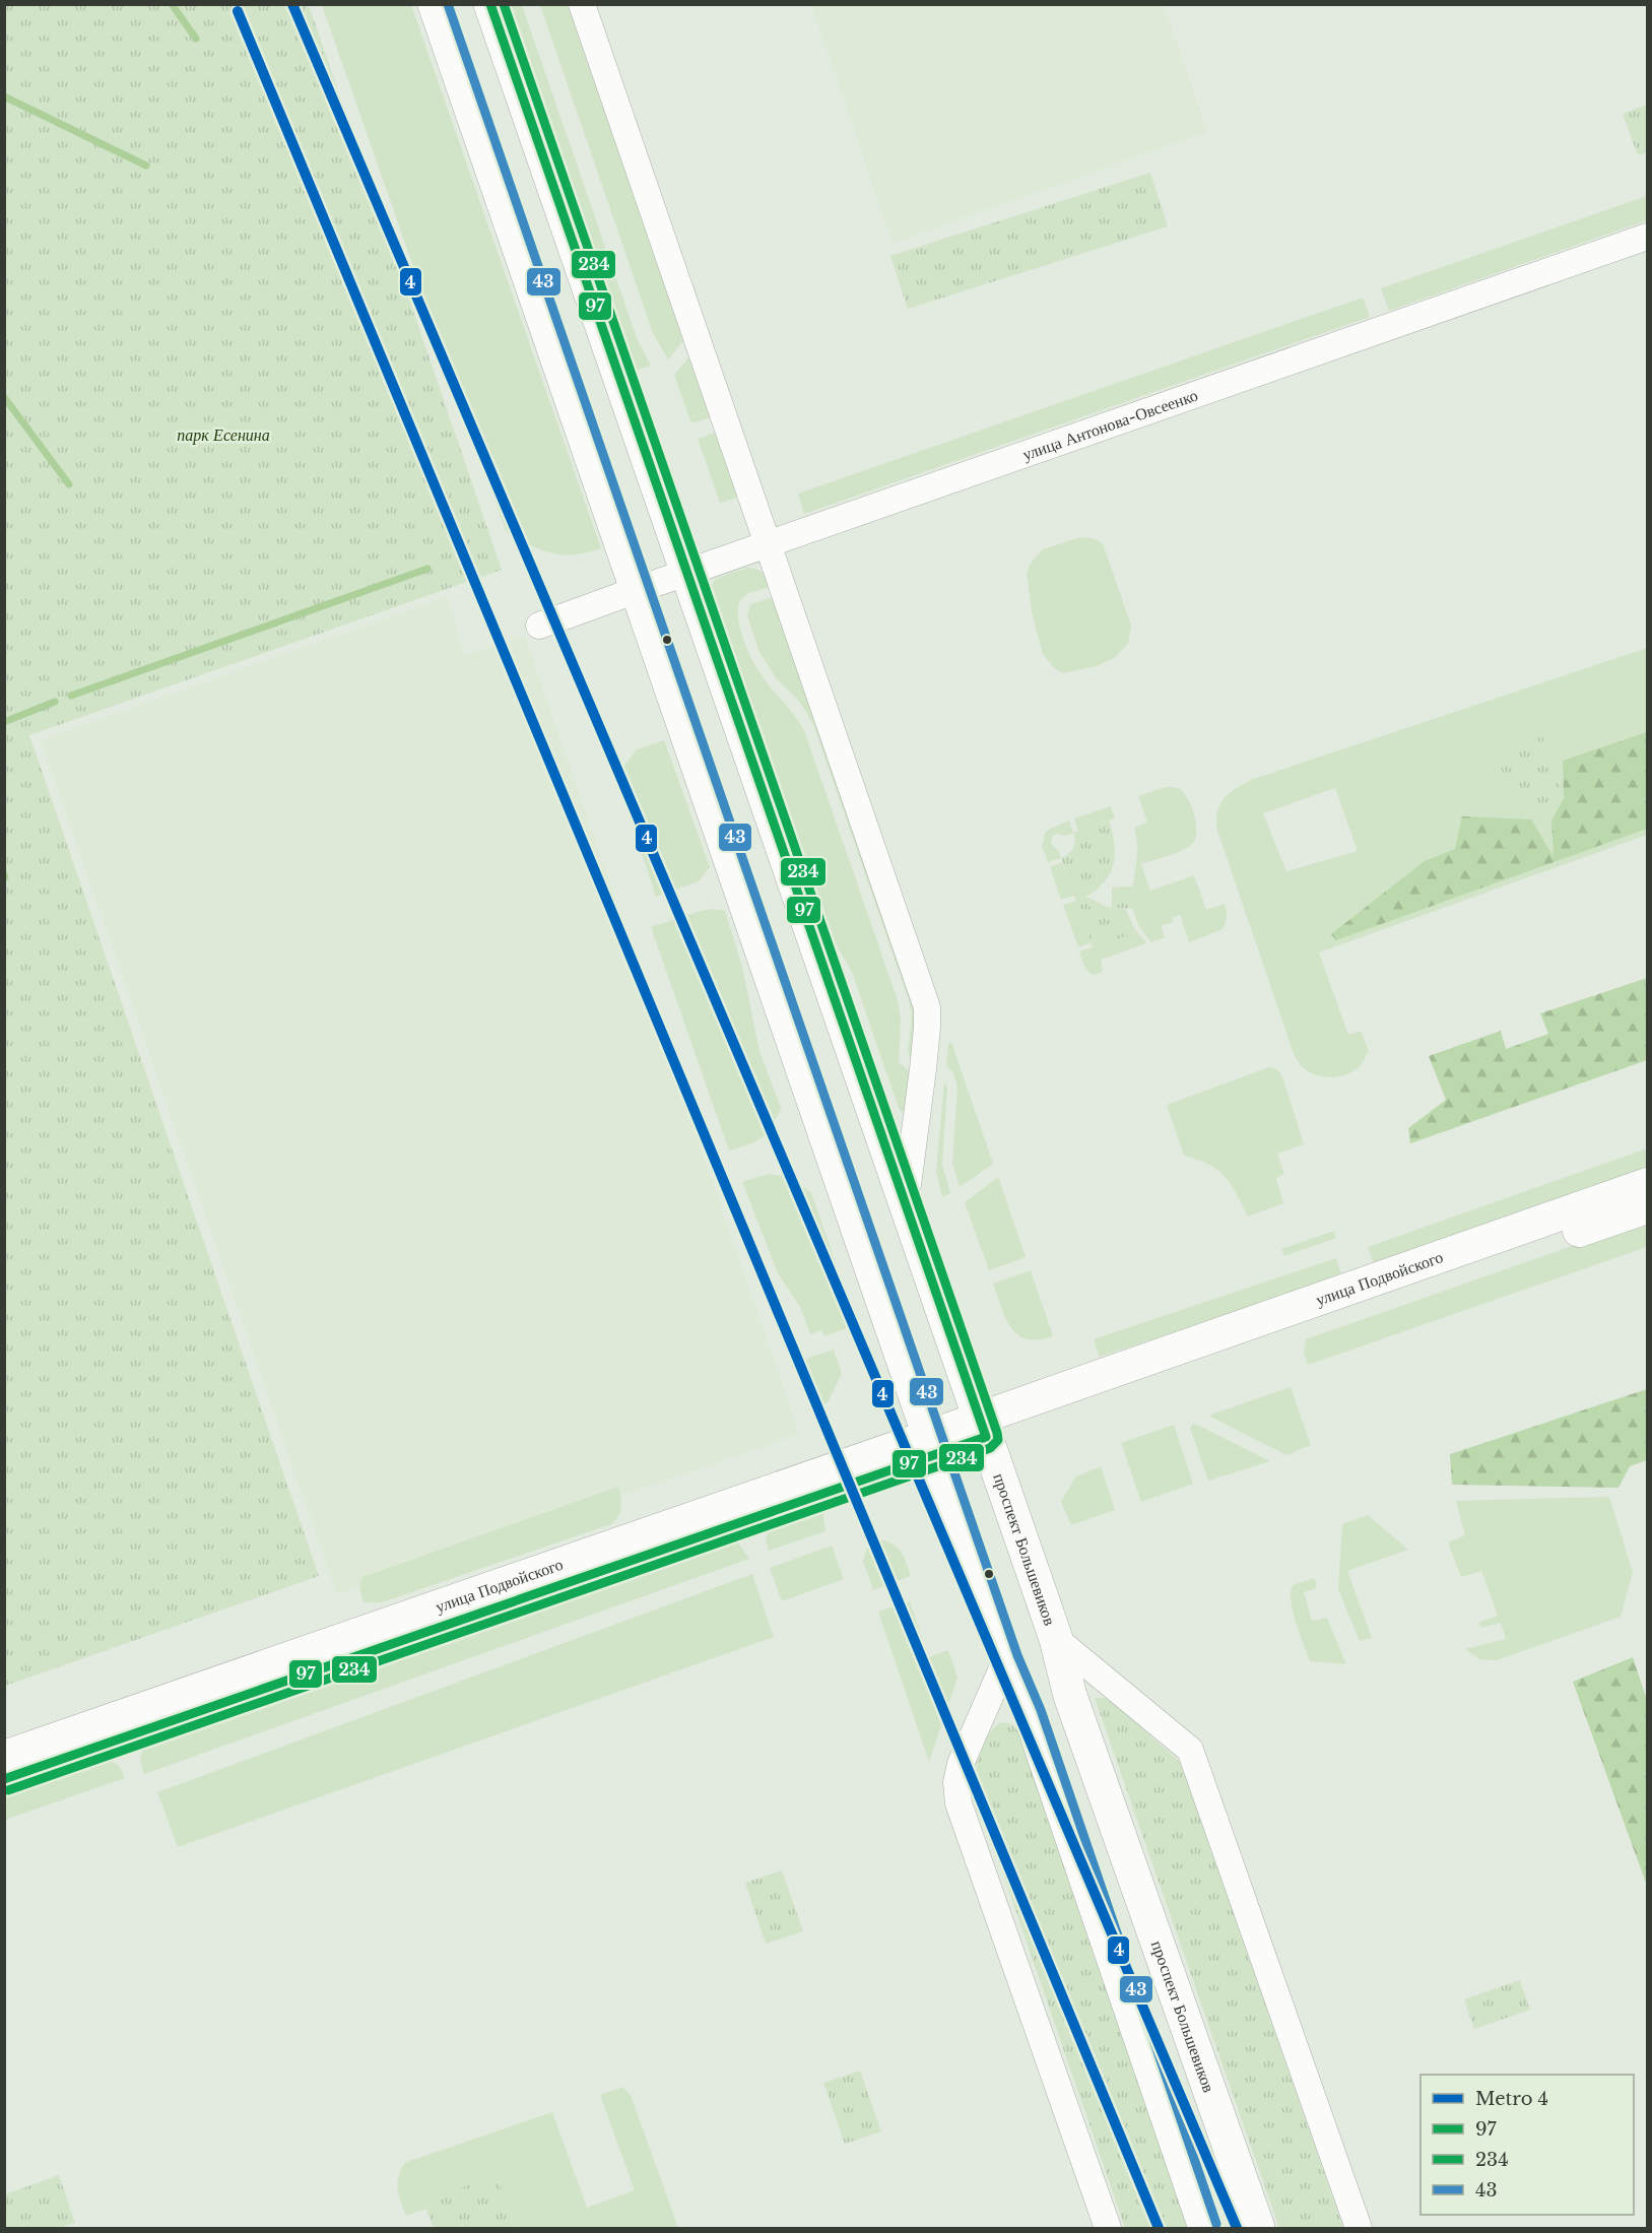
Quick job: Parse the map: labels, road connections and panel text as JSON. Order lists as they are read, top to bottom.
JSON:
{
  "streets": {
    "main road": ["проспект Большевиков"],
    "street": ["улица Антонова-Овсеенко", "улица Подвойского"]
  },
  "crossings": [
    ["улица Антонова-Овсеенко", "проспект Большевиков"],
    ["улица Подвойского", "проспект Большевиков"]
  ],
  "parks": ["парк Есенина"],
  "lines": [
    "metro line 4",
    "transit line 97",
    "transit line 234",
    "transit line 43"
  ],
  "legend": [
    "Metro 4",
    "97",
    "234",
    "43"
  ]
}
